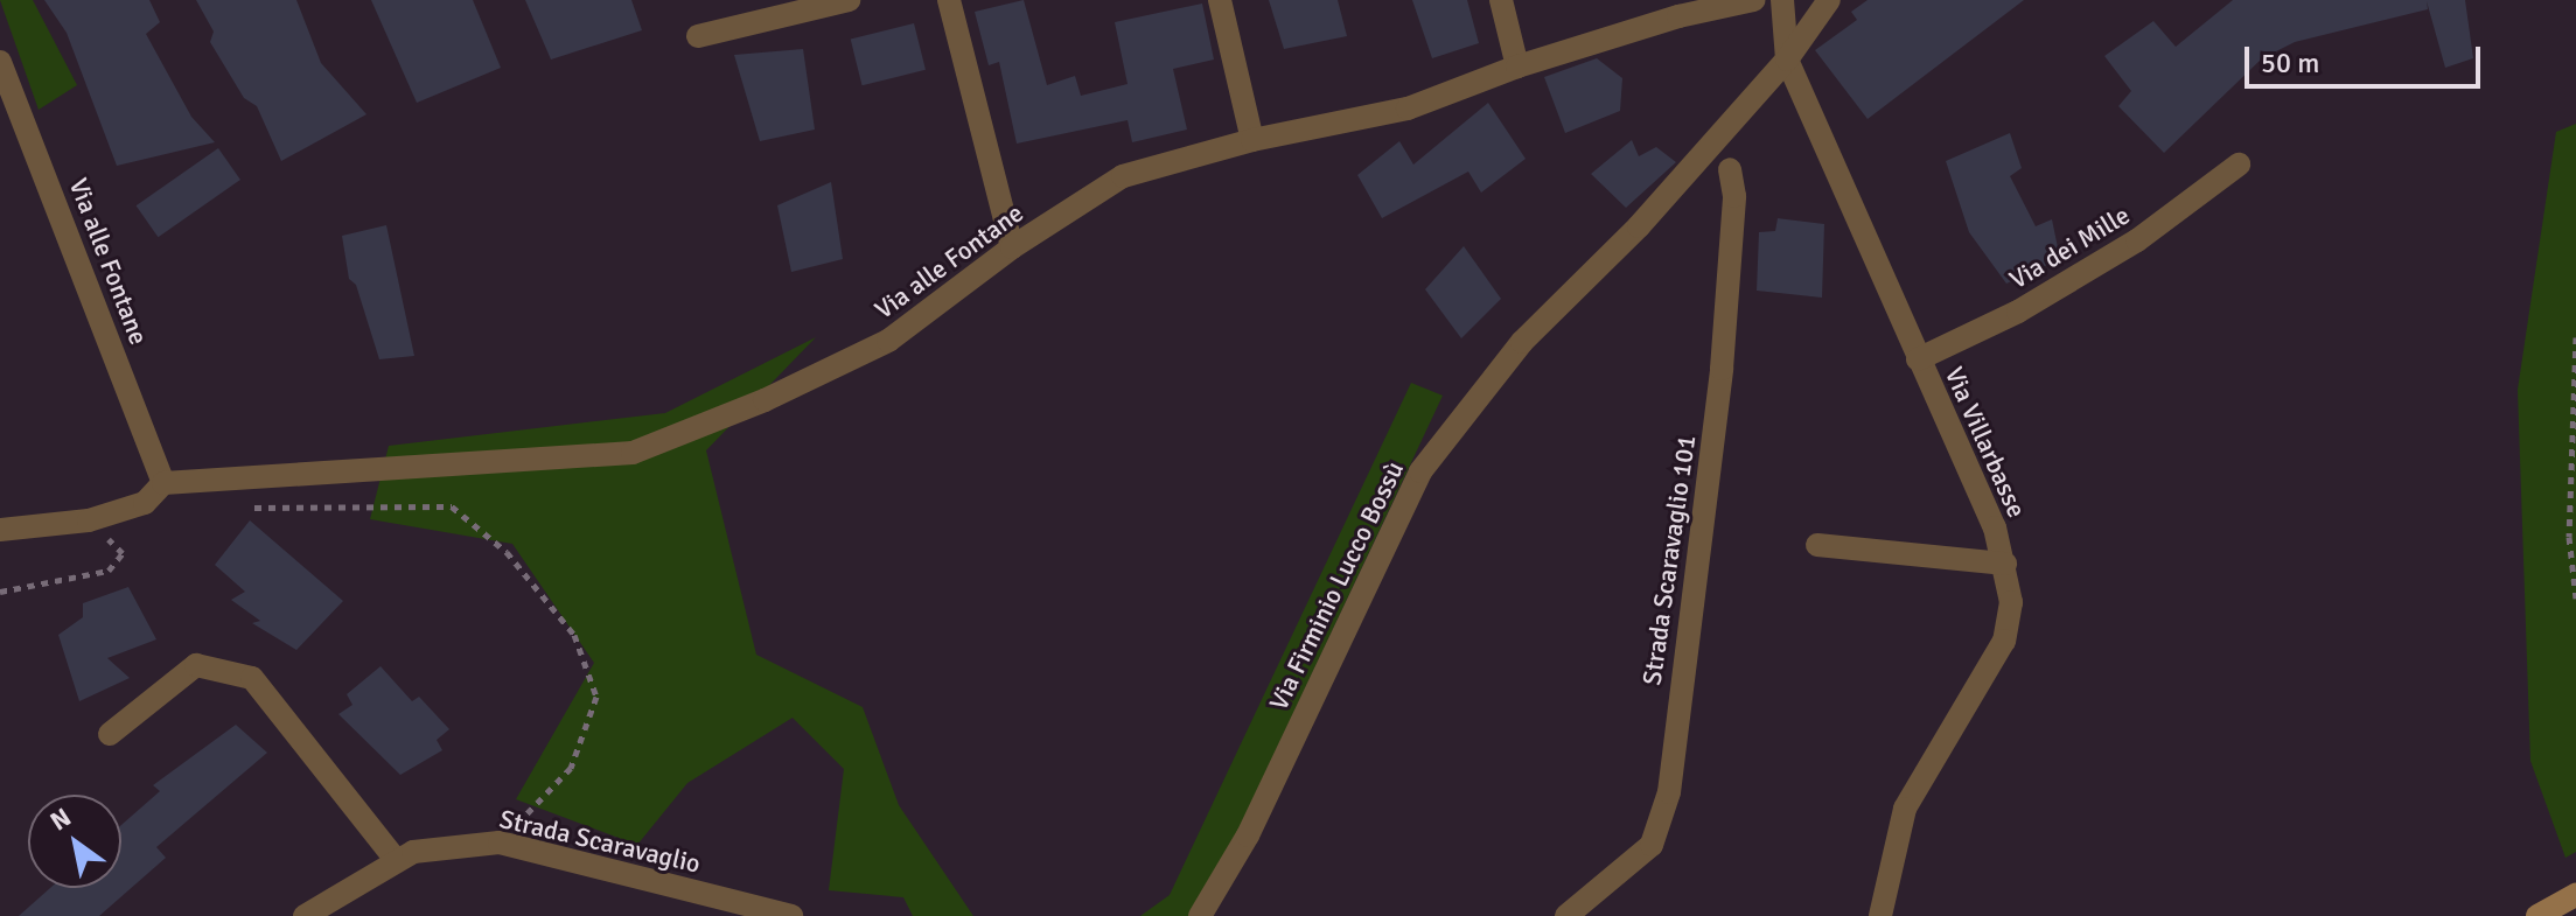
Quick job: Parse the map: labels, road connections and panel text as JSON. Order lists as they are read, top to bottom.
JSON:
{
  "streets": {
    "street": [
      "Via dei Mille",
      "Via alle Fontane",
      "Via Villarbasse",
      "Strada Scaravaglio 101",
      "Via Firminio Lucco Bossù",
      "Strada Scaravaglio"
    ]
  },
  "crossings": [
    ["Via dei Mille", "Via Villarbasse"],
    ["Via Villarbasse", "Via Firminio Lucco Bossù"]
  ],
  "scale_bar": "50 m",
  "north": "top left"
}
